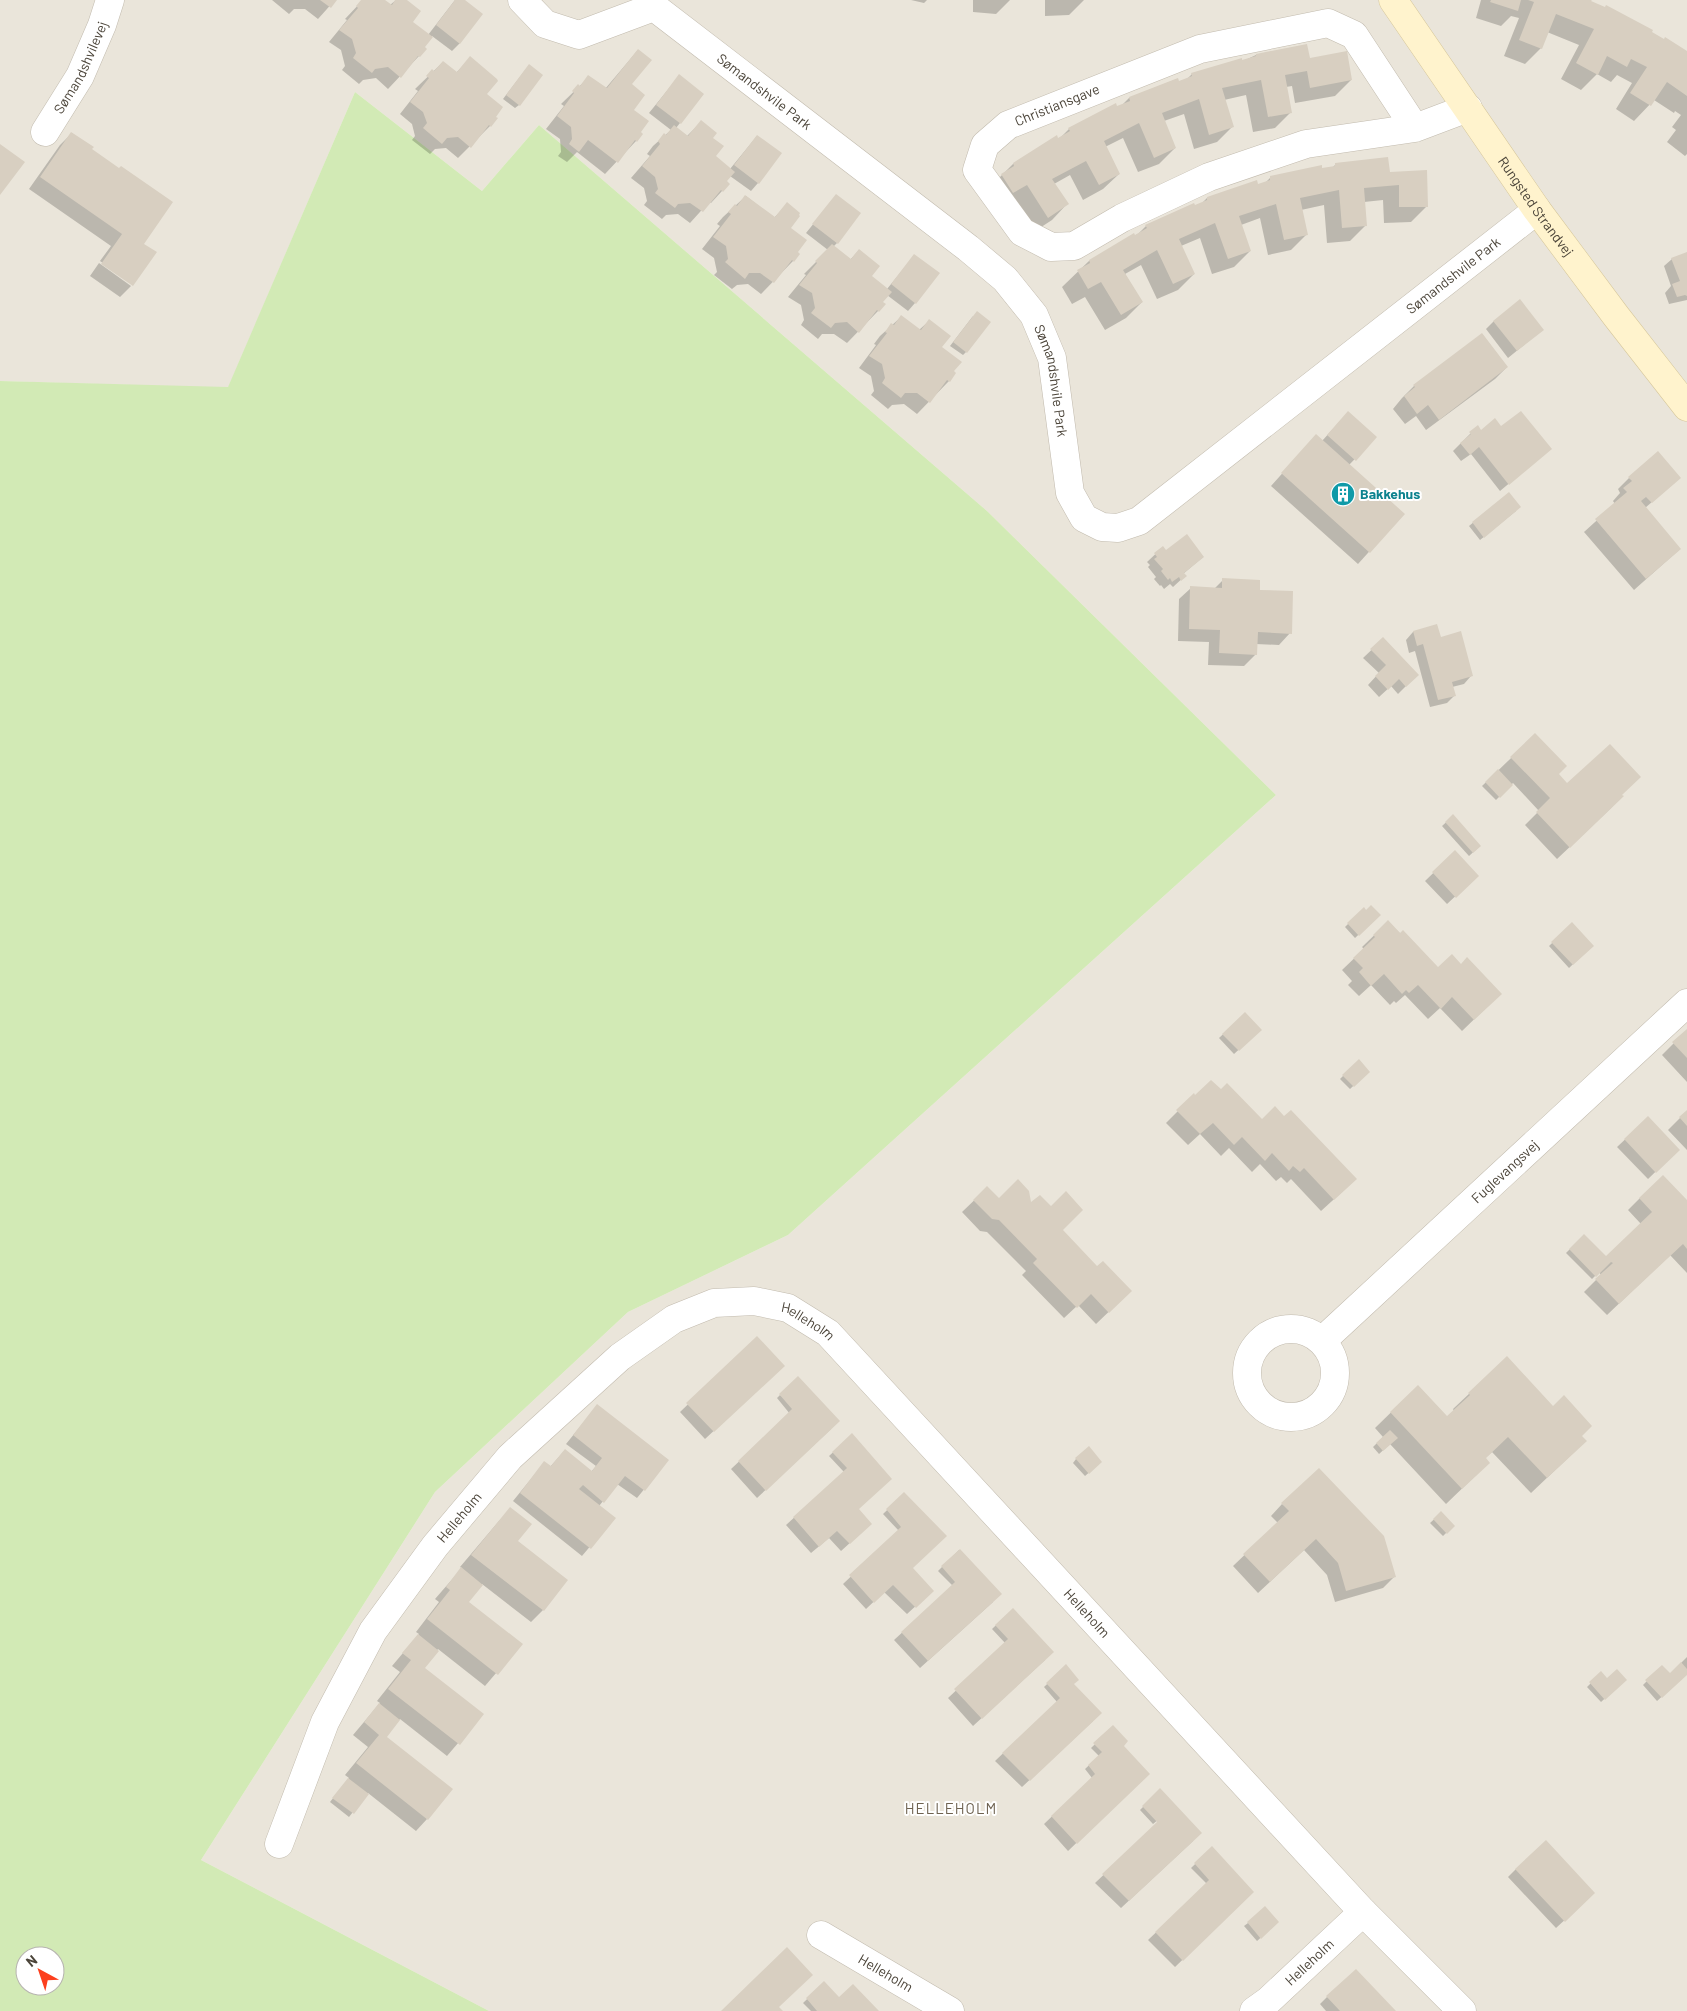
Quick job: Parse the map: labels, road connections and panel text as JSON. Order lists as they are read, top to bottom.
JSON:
{
  "streets": {
    "main road": ["Rungsted Strandvej"],
    "street": [
      "Sømandshvilevej",
      "Sømandshvile Park",
      "Christiansgave",
      "Fuglevangsvej",
      "Helleholm"
    ]
  },
  "crossings": [
    ["Sømandshvile Park", "Rungsted Strandvej"],
    ["Christiansgave", "Rungsted Strandvej"]
  ],
  "districts": ["HELLEHOLM"],
  "places": {
    "building": ["Bakkehus"]
  },
  "north": "top left"
}
